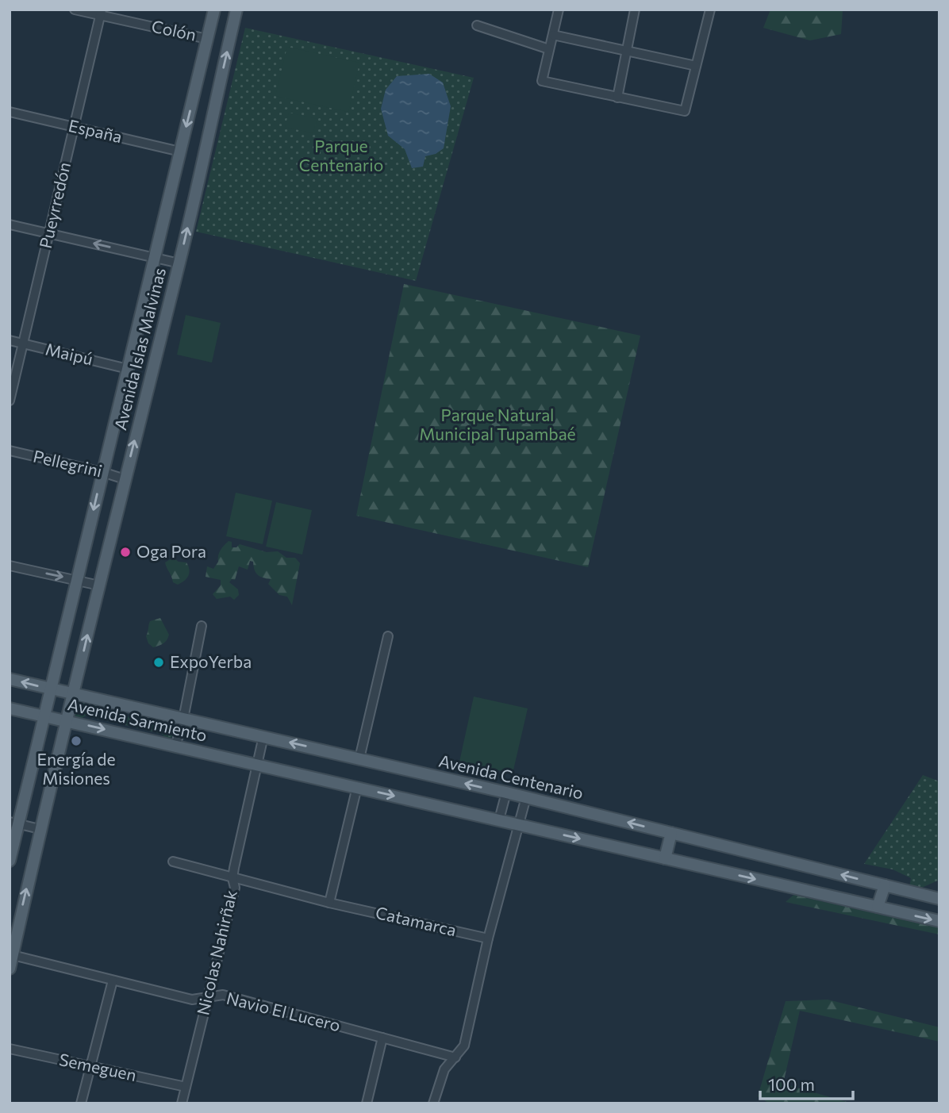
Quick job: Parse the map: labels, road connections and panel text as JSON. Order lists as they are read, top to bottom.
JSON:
{
  "streets": {
    "main road": ["Avenida Islas Malvinas", "Avenida Sarmiento", "Avenida Centenario"],
    "street": [
      "Colón",
      "España",
      "Pueyrredón",
      "Maipú",
      "Pellegrini",
      "Catamarca",
      "Nicolas Nahirñak",
      "Navio El Lucero",
      "Semeguen"
    ]
  },
  "crossings": [
    ["Colón", "Pueyrredón"],
    ["Colón", "Avenida Islas Malvinas"],
    ["España", "Pueyrredón"],
    ["España", "Avenida Islas Malvinas"],
    ["Pueyrredón", "Maipú"],
    ["Avenida Islas Malvinas", "Maipú"],
    ["Avenida Islas Malvinas", "Pellegrini"],
    ["Avenida Islas Malvinas", "Avenida Sarmiento"],
    ["Avenida Islas Malvinas", "Avenida Centenario"],
    ["Avenida Islas Malvinas", "Navio El Lucero"],
    ["Avenida Sarmiento", "Avenida Centenario"],
    ["Avenida Sarmiento", "Nicolas Nahirñak"],
    ["Avenida Centenario", "Nicolas Nahirñak"],
    ["Catamarca", "Nicolas Nahirñak"],
    ["Nicolas Nahirñak", "Navio El Lucero"],
    ["Nicolas Nahirñak", "Semeguen"]
  ],
  "parks": ["Parque Centenario", "Parque Natural Municipal Tupambaé"],
  "places": ["Oga Pora", "ExpoYerba", "Energía de Misiones"],
  "scale_bar": "100 m"
}
